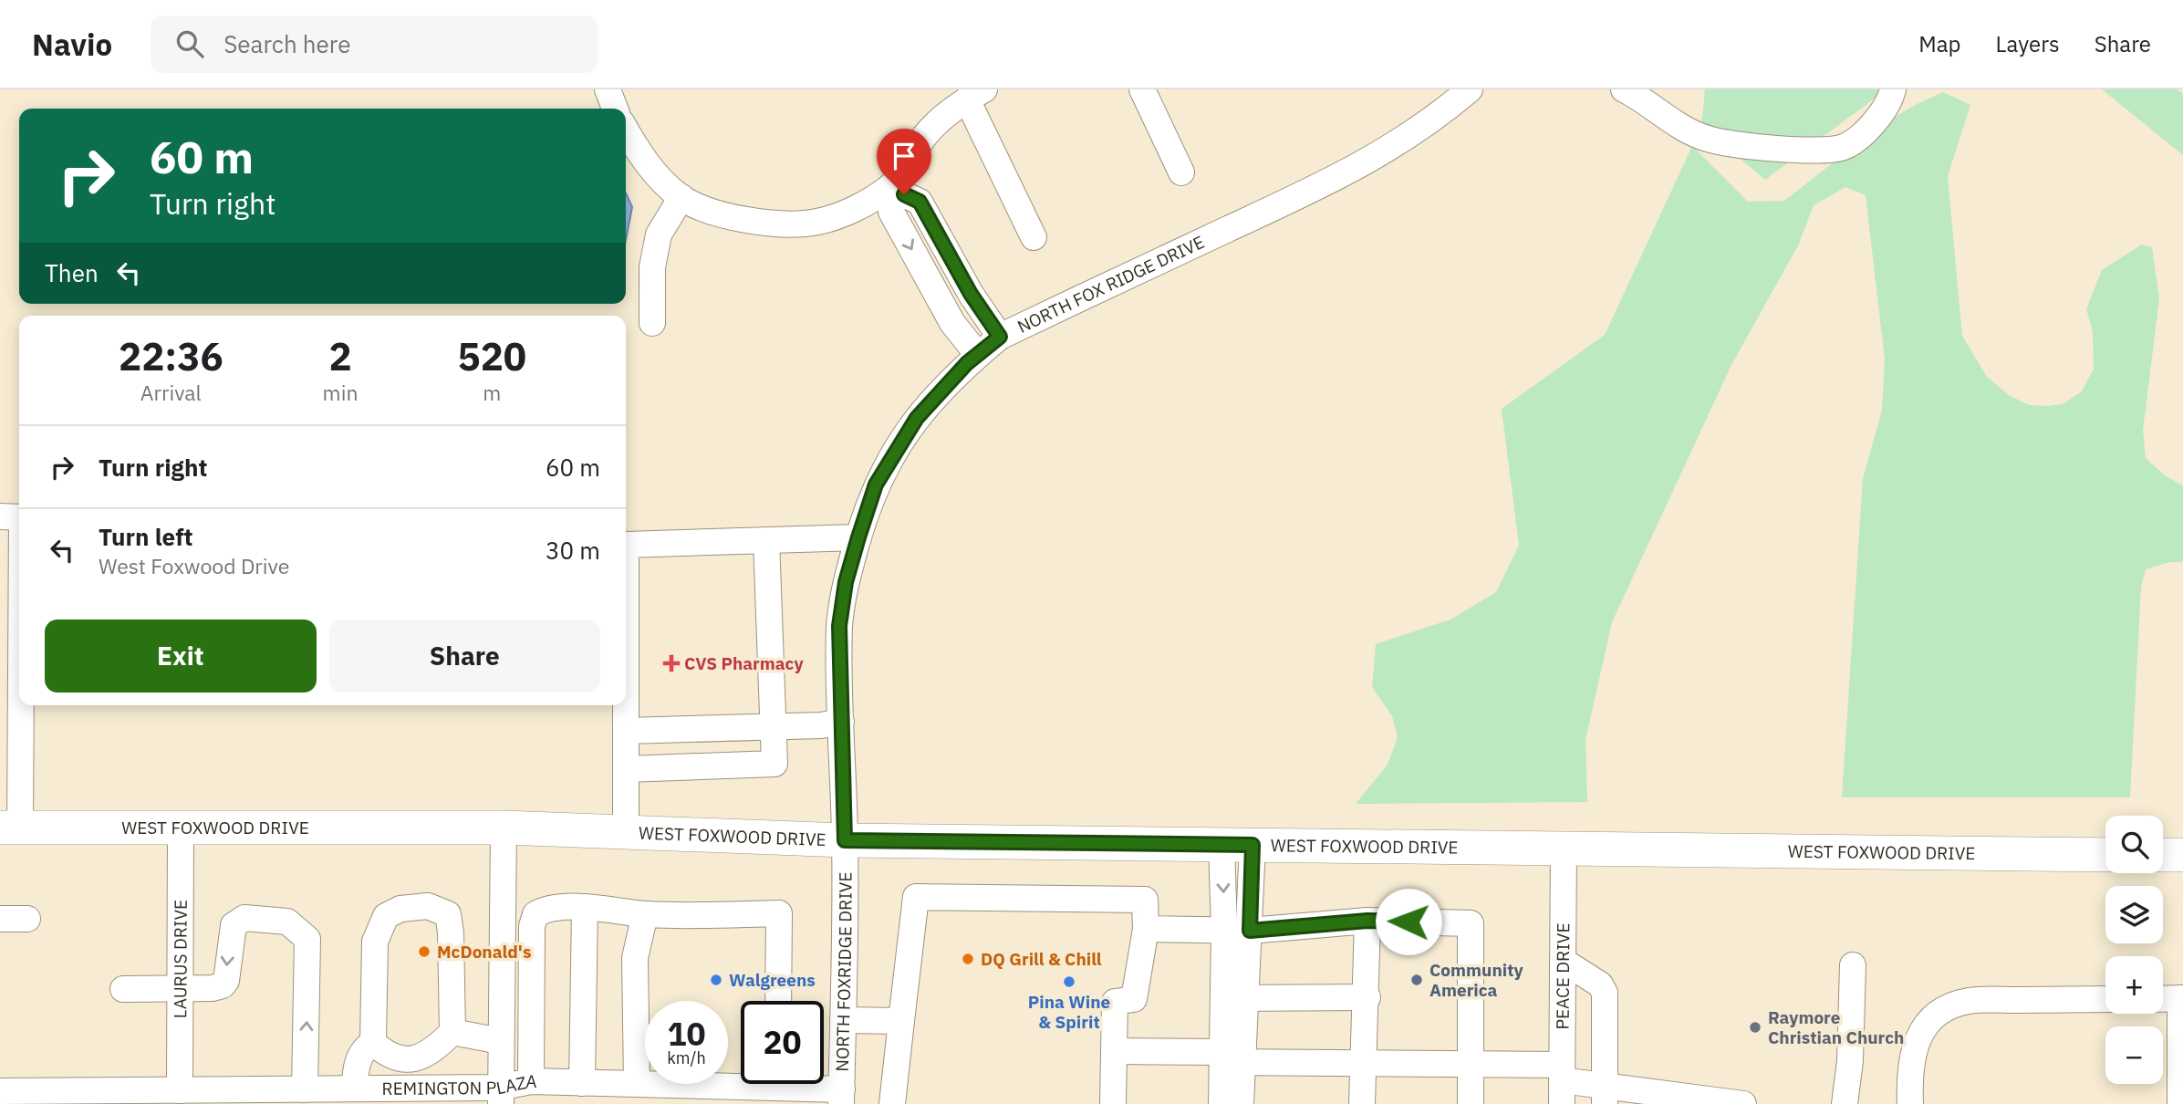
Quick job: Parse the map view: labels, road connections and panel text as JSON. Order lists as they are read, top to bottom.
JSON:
{
  "streets": {
    "main road": ["WEST FOXWOOD DRIVE"],
    "street": [
      "NORTH FOX RIDGE DRIVE",
      "LAURUS DRIVE",
      "NORTH FOXRIDGE DRIVE",
      "PEACE DRIVE",
      "REMINGTON PLAZA"
    ]
  },
  "crossings": [
    ["NORTH FOX RIDGE DRIVE", "WEST FOXWOOD DRIVE"],
    ["NORTH FOX RIDGE DRIVE", "NORTH FOXRIDGE DRIVE"],
    ["WEST FOXWOOD DRIVE", "LAURUS DRIVE"],
    ["WEST FOXWOOD DRIVE", "NORTH FOXRIDGE DRIVE"],
    ["WEST FOXWOOD DRIVE", "PEACE DRIVE"],
    ["LAURUS DRIVE", "REMINGTON PLAZA"],
    ["NORTH FOXRIDGE DRIVE", "REMINGTON PLAZA"]
  ],
  "places": {
    "health": ["CVS Pharmacy"],
    "other": [
      "McDonald's",
      "DQ Grill & Chill",
      "Walgreens",
      "Community America",
      "Pina Wine & Spirit",
      "Raymore Christian Church"
    ]
  },
  "page": {
    "header": "Navio",
    "search": "Search here",
    "nav": ["Map", "Layers", "Share"],
    "turn": ["60 m", "Turn right"],
    "then": "Then",
    "eta": [
      "22:36",
      "Arrival",
      "2",
      "min",
      "520",
      "m"
    ],
    "list": [
      {
        "name": "Turn right",
        "value": "60 m"
      },
      {
        "name": "Turn left",
        "note": "West Foxwood Drive",
        "value": "30 m"
      }
    ],
    "buttons": ["Exit", "Share"],
    "map_buttons": ["+", "−"],
    "speed": "10 km/h",
    "limit": "20"
  }
}
